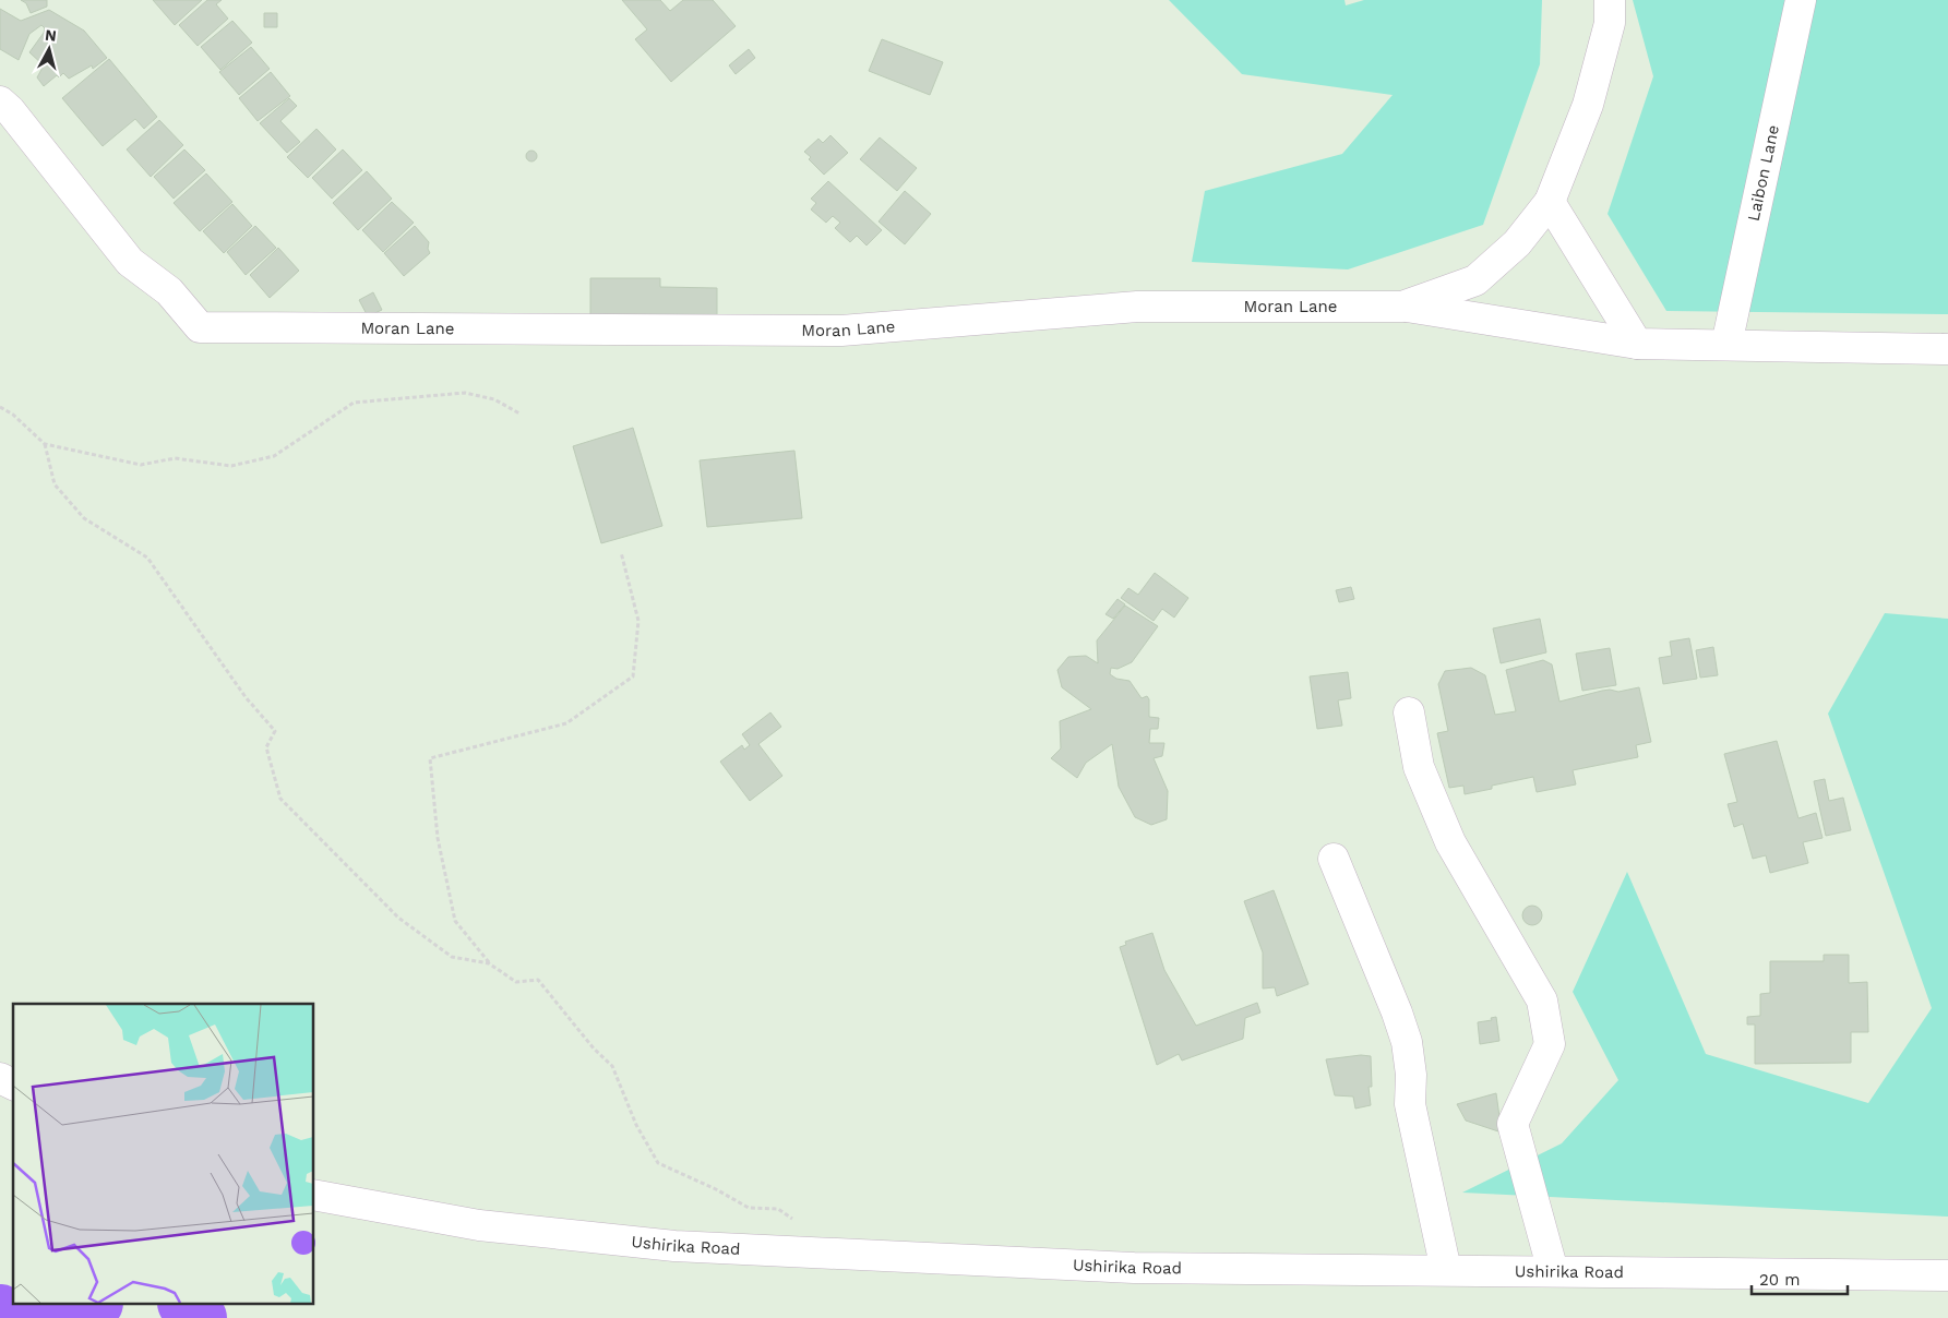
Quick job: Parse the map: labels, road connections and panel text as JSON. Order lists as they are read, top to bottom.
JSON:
{
  "streets": {
    "street": ["Laibon Lane", "Moran Lane", "Ushirika Road"]
  },
  "scale_bar": "20 m",
  "north": "top"
}
